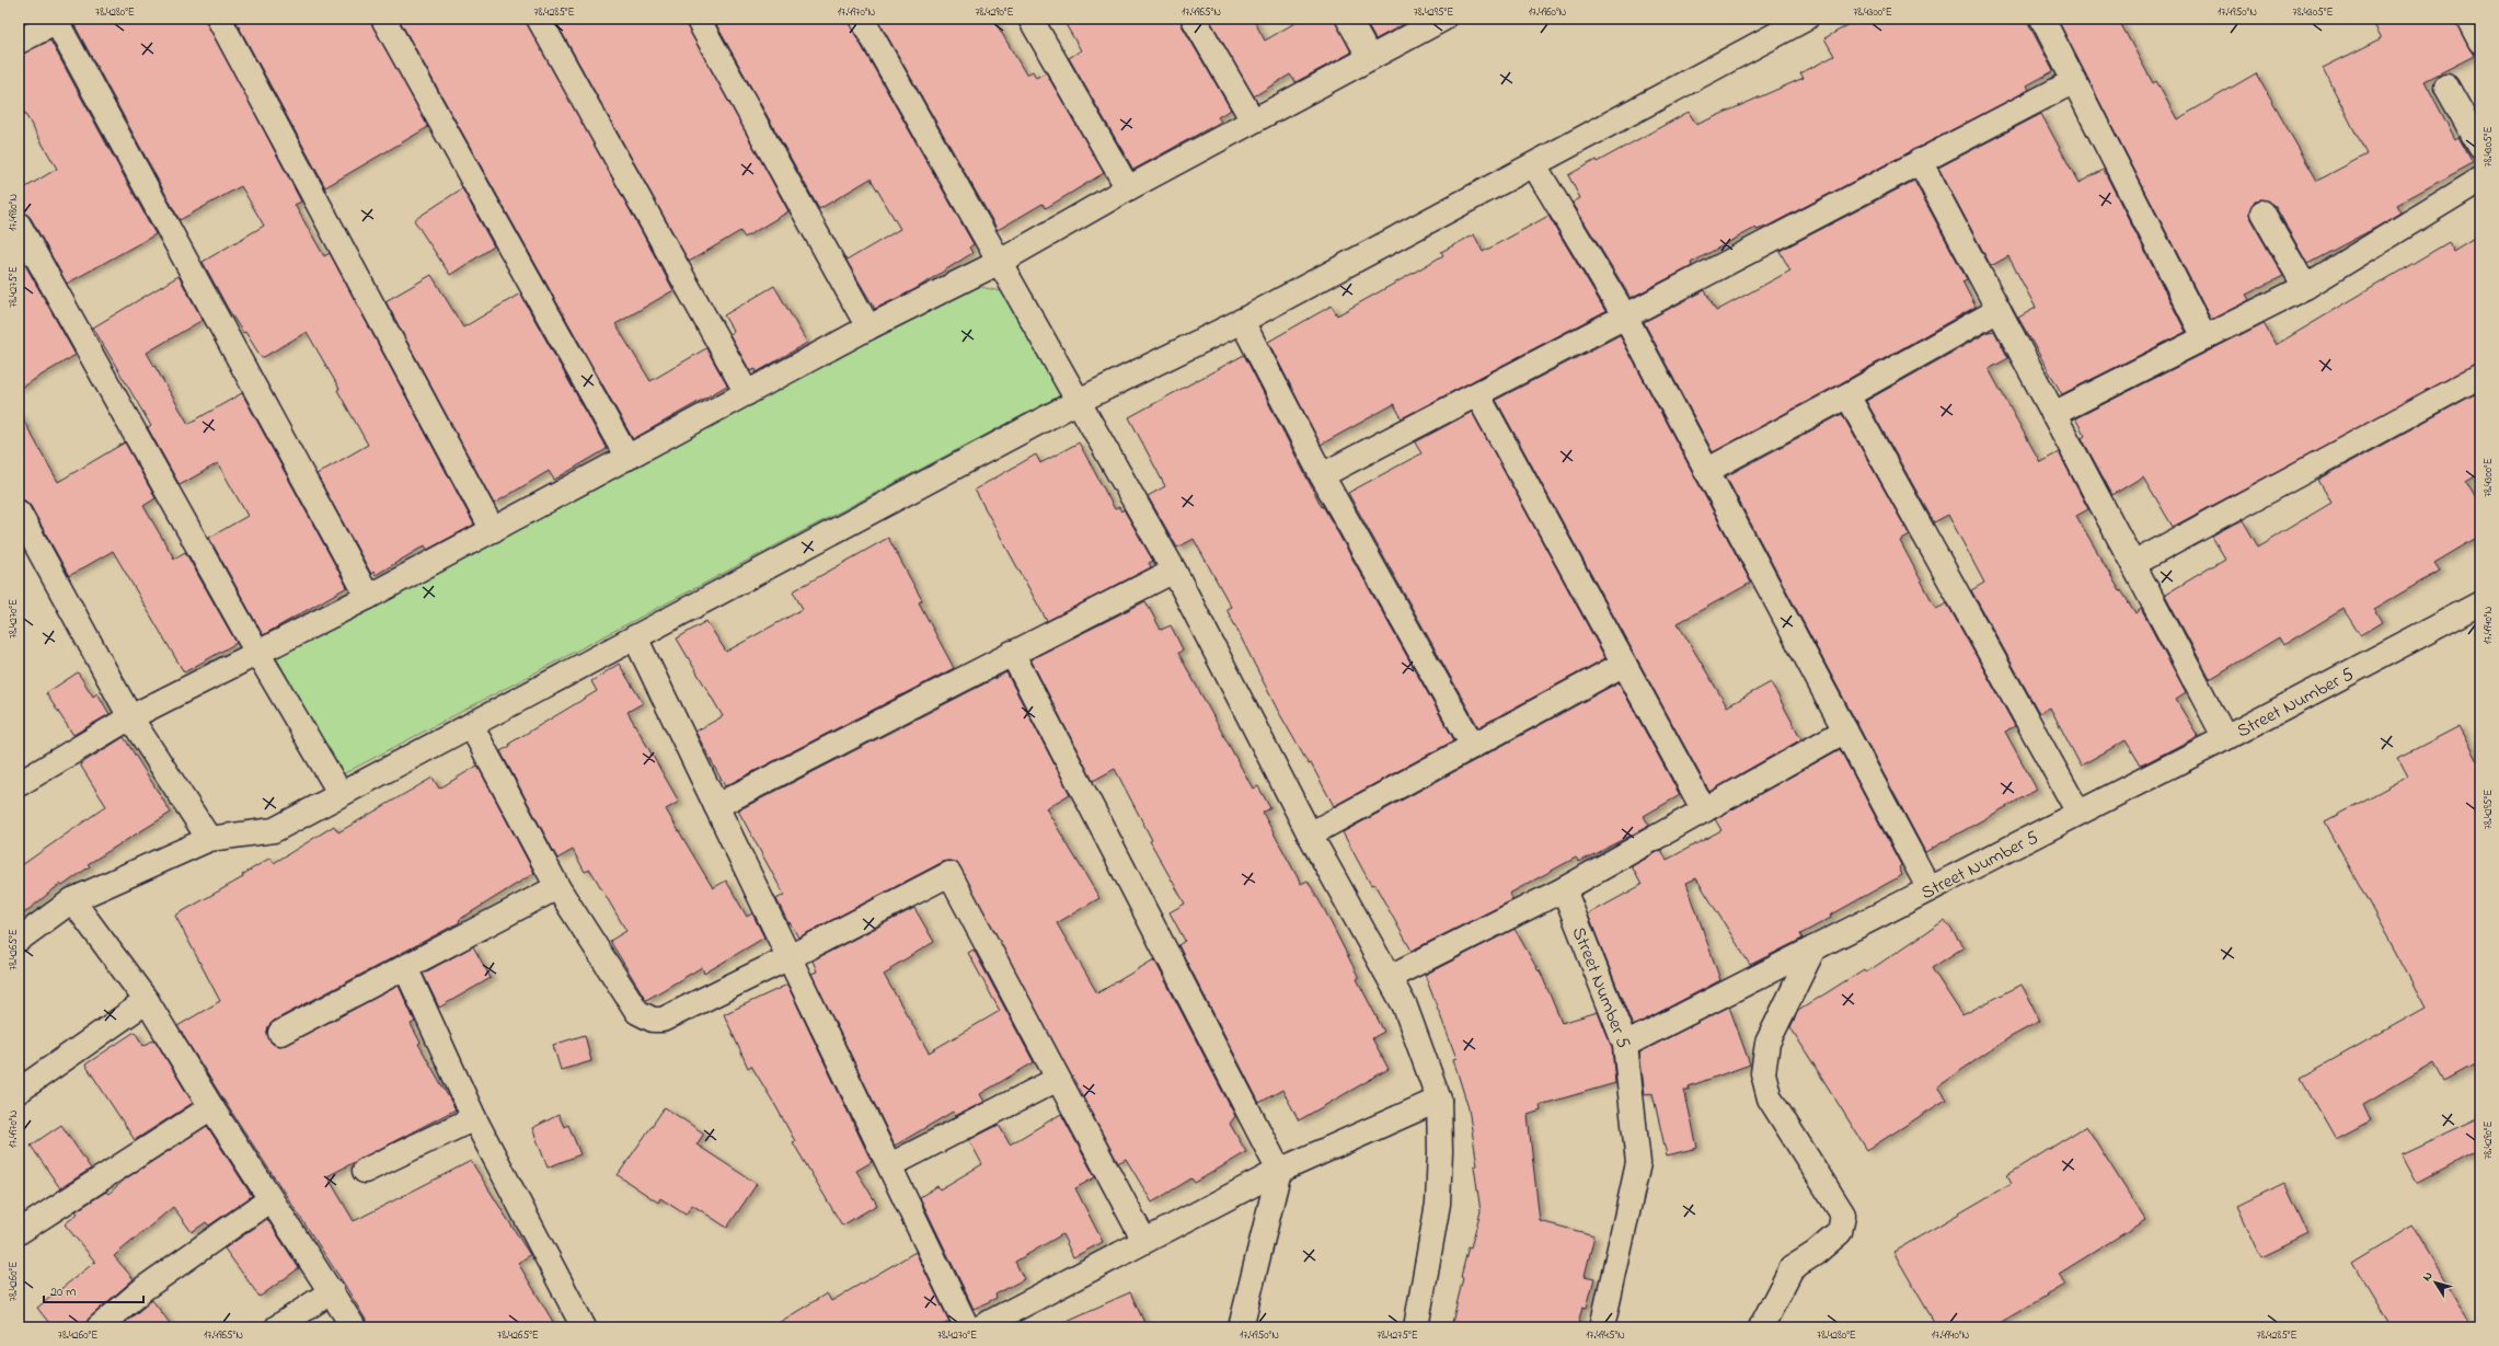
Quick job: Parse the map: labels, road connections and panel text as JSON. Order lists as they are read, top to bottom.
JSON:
{
  "streets": {
    "street": ["Street Number 5"]
  },
  "scale_bar": "20 m",
  "north": "top left",
  "coordinates": [
    "78.4280°E",
    "78.4285°E",
    "17.4970°N",
    "78.4290°E",
    "17.4965°N",
    "78.4295°E",
    "17.4960°N",
    "78.4300°E",
    "17.4950°N",
    "78.4305°E",
    "17.4980°N",
    "78.4275°E",
    "78.4270°E",
    "17.4940°N",
    "78.4265°E",
    "78.4260°E",
    "17.4945°N"
  ]
}
